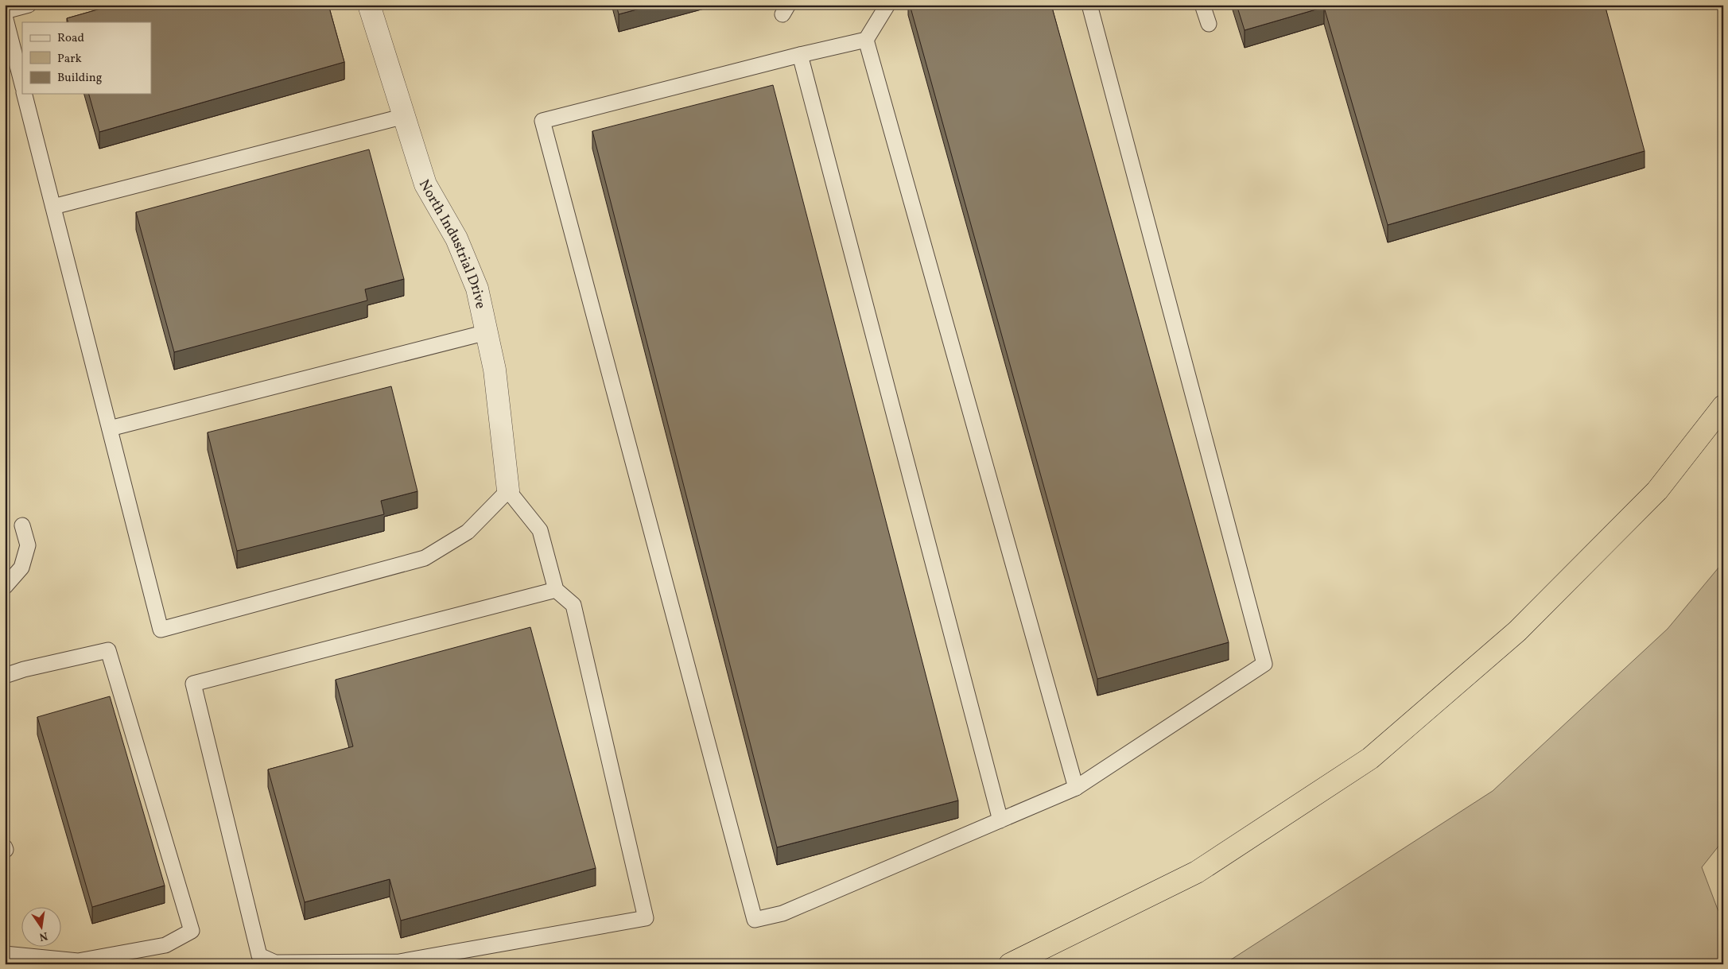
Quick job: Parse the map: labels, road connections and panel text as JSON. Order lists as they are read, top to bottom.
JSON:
{
  "streets": {
    "street": ["North Industrial Drive"]
  },
  "legend": ["Road", "Park", "Building"],
  "north": "bottom"
}
